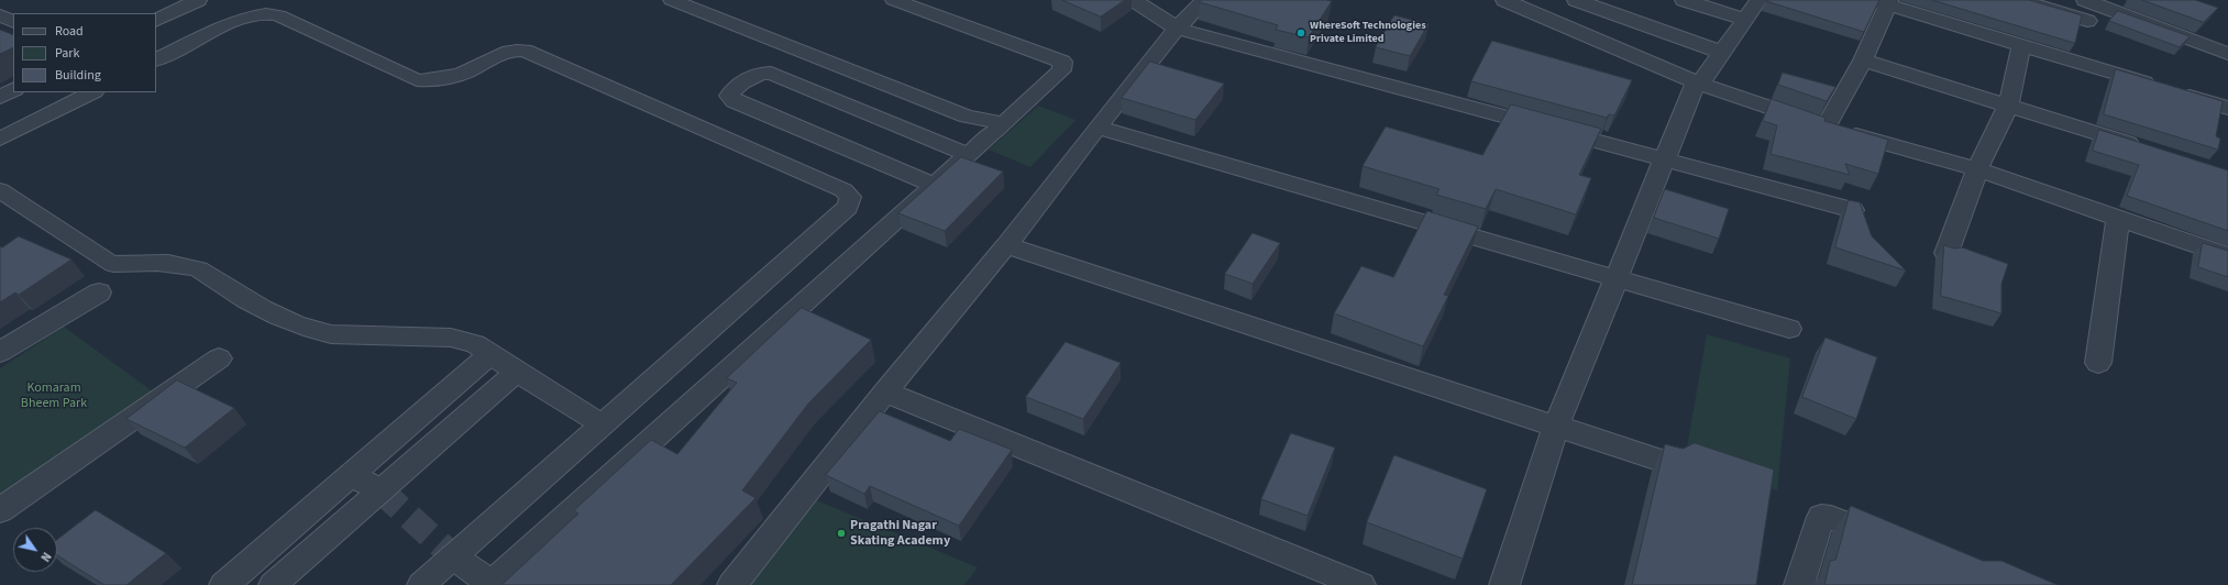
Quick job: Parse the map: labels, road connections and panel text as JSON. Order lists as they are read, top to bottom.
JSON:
{
  "parks": ["Komaram Bheem Park"],
  "places": ["WhereSoft Technologies Private Limited", "Pragathi Nagar Skating Academy"],
  "legend": ["Road", "Park", "Building"],
  "north": "bottom right"
}
